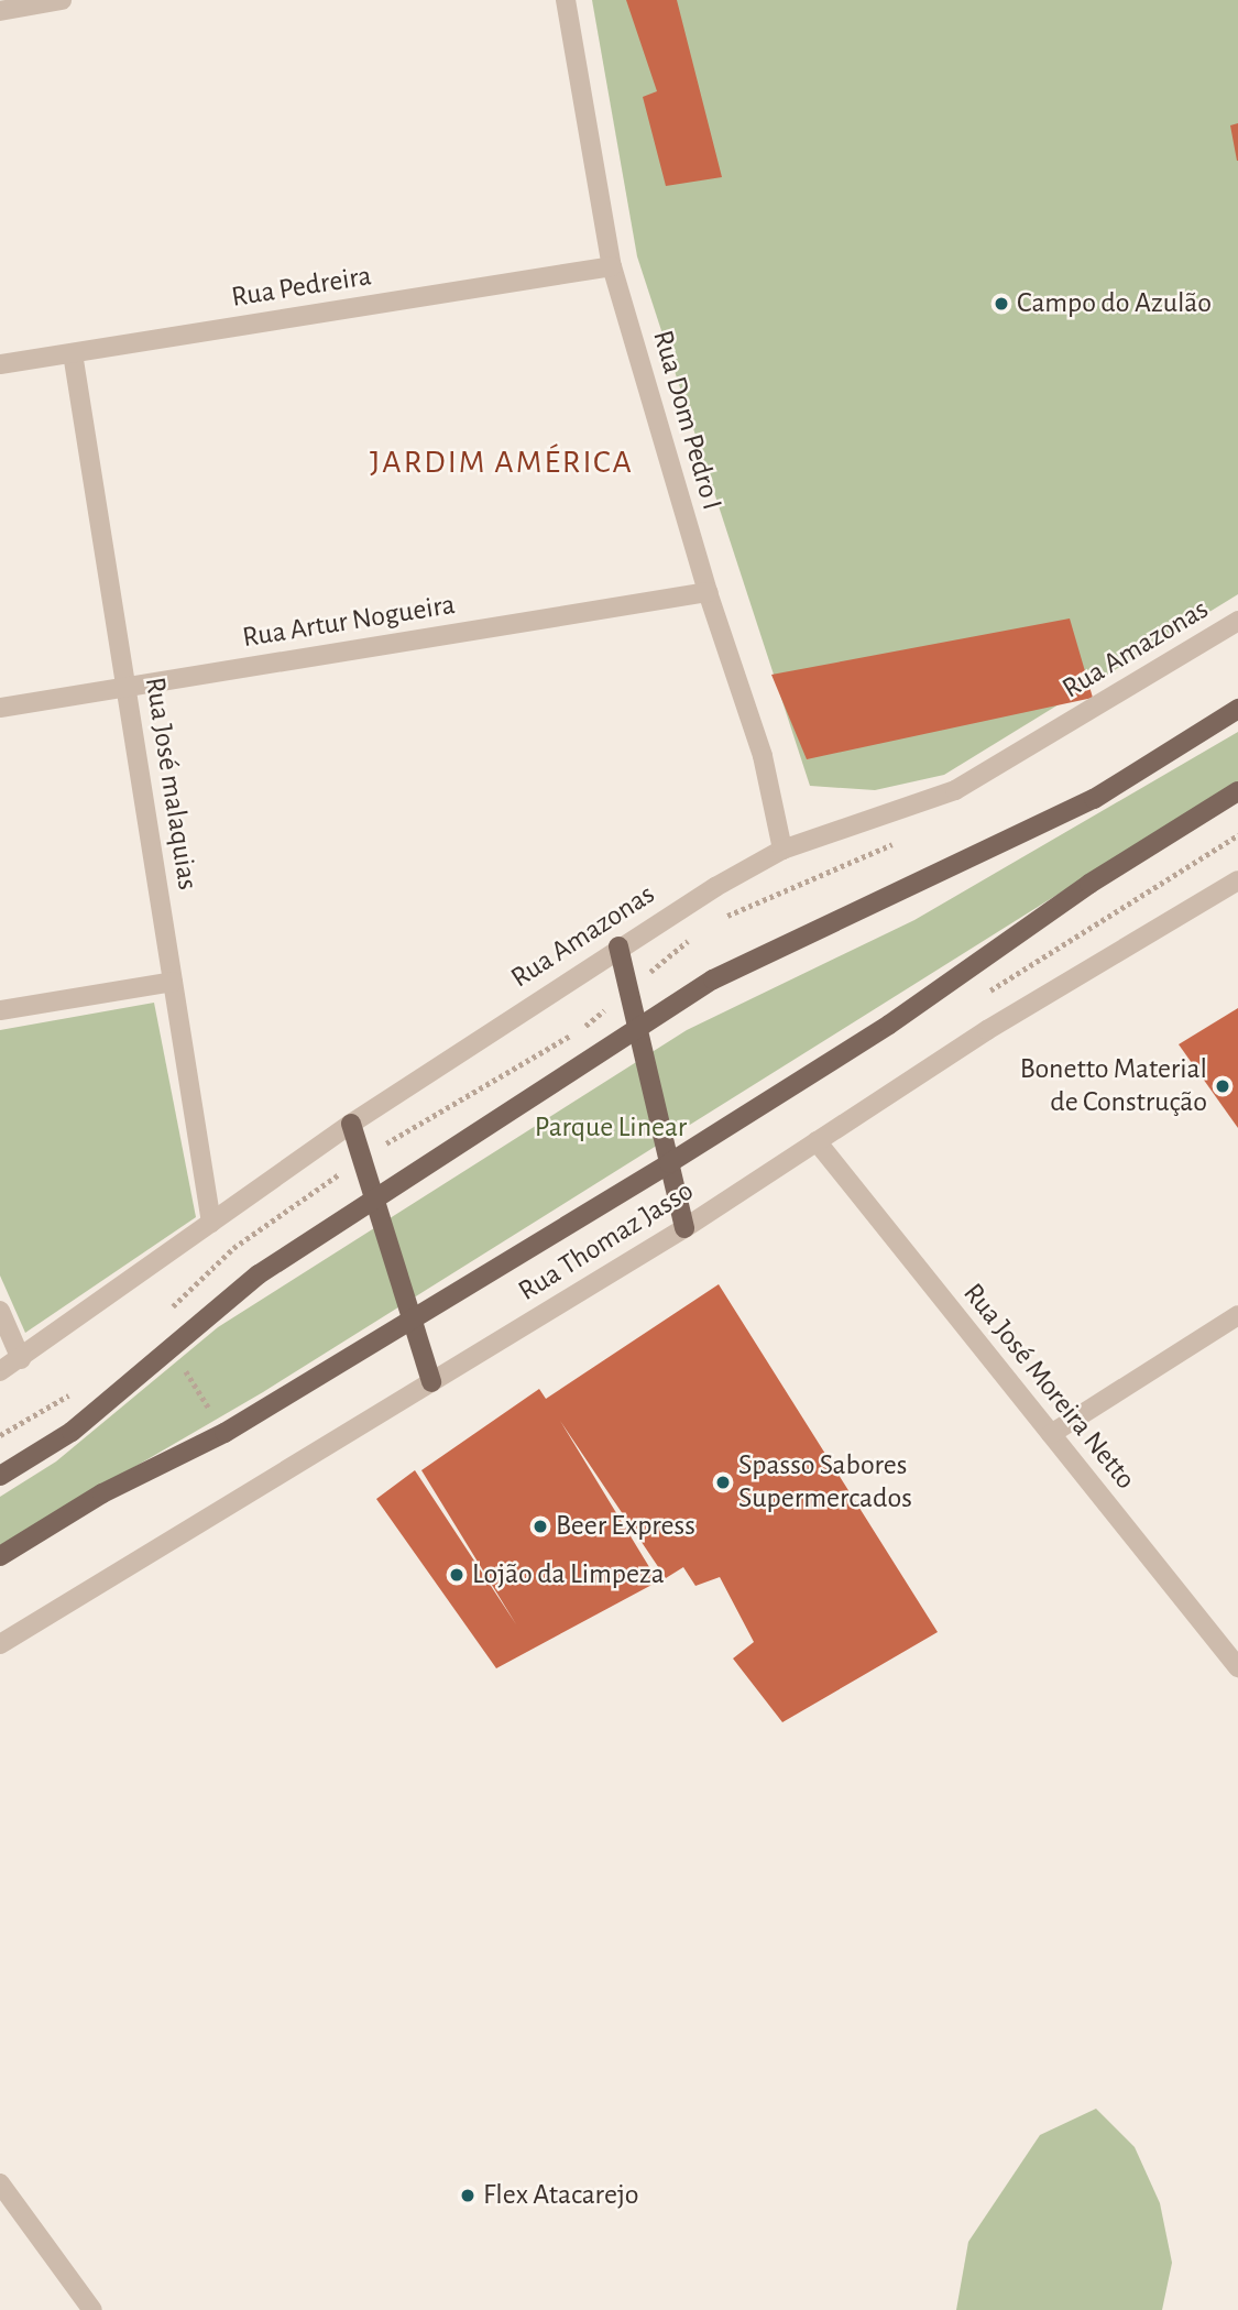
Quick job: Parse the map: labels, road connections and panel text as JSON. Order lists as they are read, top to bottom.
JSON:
{
  "streets": {
    "street": [
      "Rua Pedreira",
      "Rua Dom Pedro I",
      "Rua Artur Nogueira",
      "Rua Amazonas",
      "Rua José malaquias",
      "Rua Thomaz Jasso",
      "Rua José Moreira Netto"
    ]
  },
  "crossings": [
    ["Rua Pedreira", "Rua Dom Pedro I"],
    ["Rua Pedreira", "Rua José malaquias"],
    ["Rua Dom Pedro I", "Rua Artur Nogueira"],
    ["Rua Dom Pedro I", "Rua Amazonas"],
    ["Rua Artur Nogueira", "Rua José malaquias"],
    ["Rua Amazonas", "Rua José malaquias"],
    ["Rua Thomaz Jasso", "Rua José Moreira Netto"]
  ],
  "districts": ["JARDIM AMÉRICA"],
  "parks": ["Parque Linear"],
  "places": [
    "Campo do Azulão",
    "Bonetto Material de Construção",
    "Spasso Sabores Supermercados",
    "Beer Express",
    "Lojão da Limpeza",
    "Flex Atacarejo"
  ]
}
